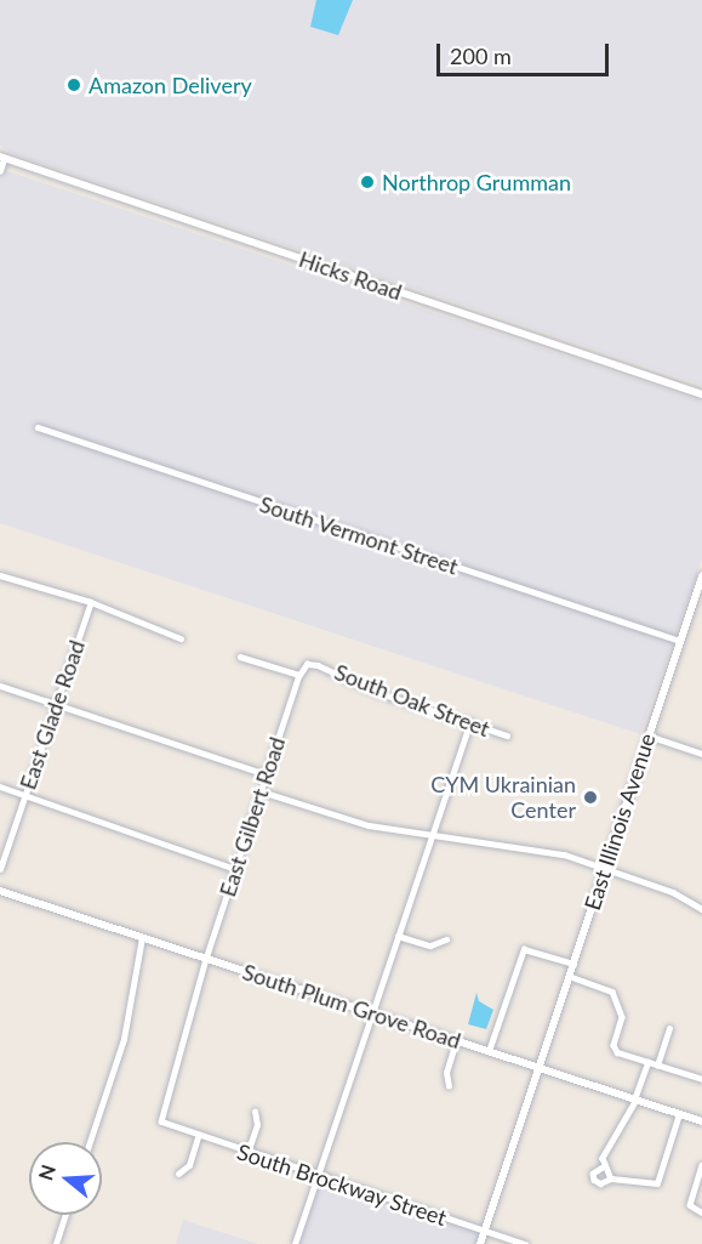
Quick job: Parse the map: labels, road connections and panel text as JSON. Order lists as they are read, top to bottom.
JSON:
{
  "streets": {
    "main road": ["Hicks Road", "East Illinois Avenue", "South Plum Grove Road"],
    "street": [
      "South Vermont Street",
      "South Oak Street",
      "East Glade Road",
      "East Gilbert Road",
      "South Brockway Street"
    ]
  },
  "crossings": [
    ["South Vermont Street", "East Illinois Avenue"],
    ["South Oak Street", "East Gilbert Road"],
    ["East Gilbert Road", "South Plum Grove Road"],
    ["East Gilbert Road", "South Brockway Street"],
    ["East Illinois Avenue", "South Plum Grove Road"],
    ["East Illinois Avenue", "South Brockway Street"]
  ],
  "places": ["Amazon Delivery", "Northrop Grumman", "CYM Ukrainian Center"],
  "scale_bar": "200 m",
  "north": "left"
}
